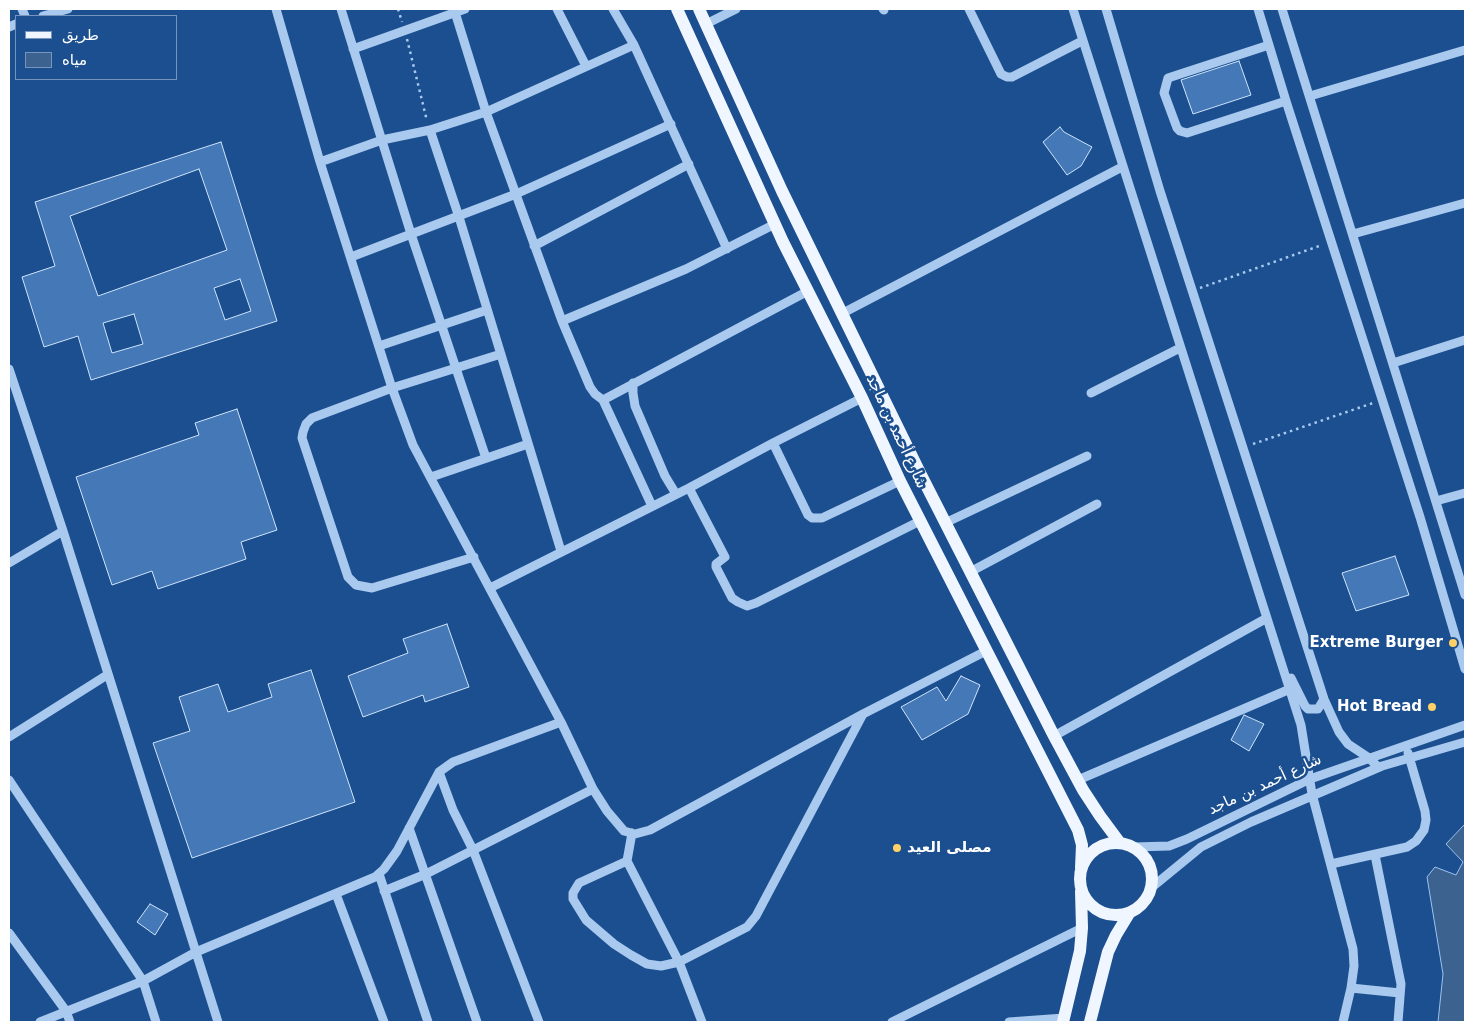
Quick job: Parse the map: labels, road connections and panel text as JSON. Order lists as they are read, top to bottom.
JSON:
{
  "streets": {
    "main road": ["شارع أحمد بن ماجد"]
  },
  "places": ["Extreme Burger", "Hot Bread", "مصلى العيد"],
  "legend": ["طريق", "مياه"]
}
